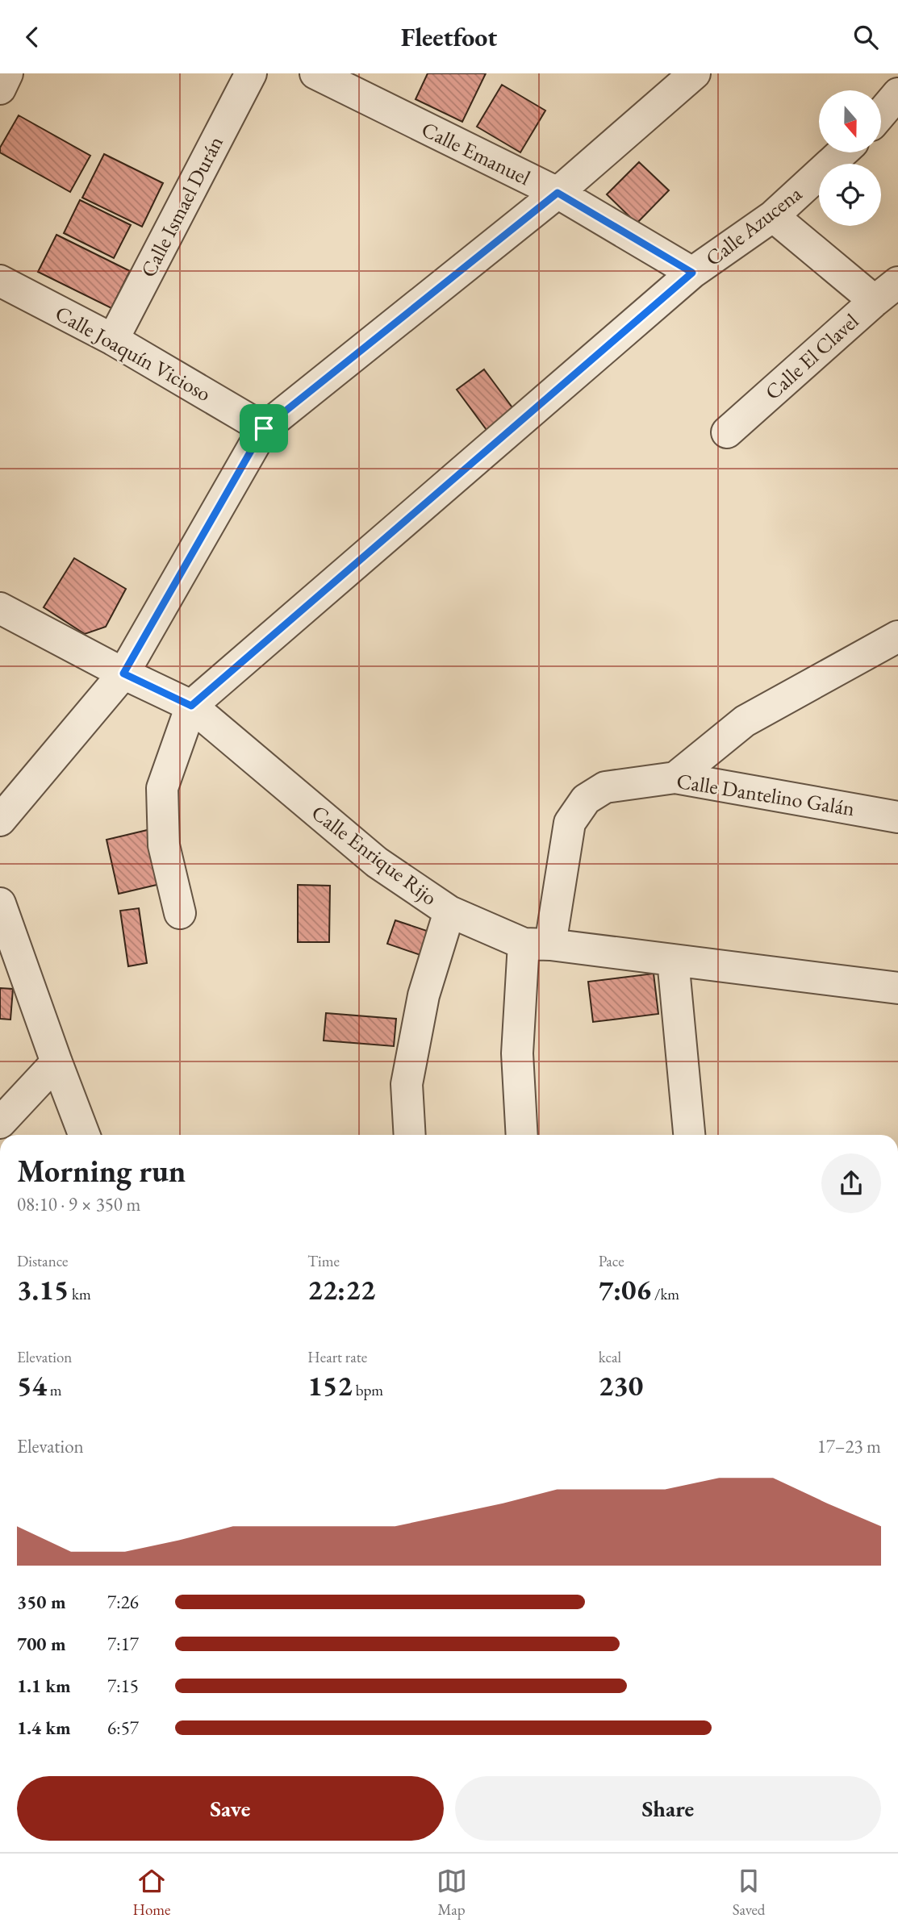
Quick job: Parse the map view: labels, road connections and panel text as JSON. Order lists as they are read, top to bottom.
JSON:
{
  "streets": {
    "street": [
      "Calle Emanuel",
      "Calle Ismael Durán",
      "Calle Azucena",
      "Calle Joaquín Vicioso",
      "Calle El Clavel",
      "Calle Dantelino Galán",
      "Calle Enrique Rijo"
    ]
  },
  "crossings": [
    ["Calle Emanuel", "Calle Azucena"],
    ["Calle Ismael Durán", "Calle Joaquín Vicioso"],
    ["Calle Azucena", "Calle Enrique Rijo"],
    ["Calle Dantelino Galán", "Calle Enrique Rijo"]
  ],
  "north": "bottom",
  "page": {
    "header": "Fleetfoot",
    "heading": ["Morning run", "08:10 · 9 × 350 m"],
    "stats": [
      ["Distance", "3.15 km"],
      ["Time", "22:22"],
      ["Pace", "7:06 /km"],
      ["Elevation", "54 m"],
      ["Heart rate", "152 bpm"],
      ["kcal", "230"]
    ],
    "chart": ["Elevation", "17–23 m"],
    "list": [
      {
        "name": "350 m",
        "note": "7:26"
      },
      {
        "name": "700 m",
        "note": "7:17"
      },
      {
        "name": "1.1 km",
        "note": "7:15"
      },
      {
        "name": "1.4 km",
        "note": "6:57"
      }
    ],
    "buttons": ["Save", "Share"],
    "tabs": ["Home", "Map", "Saved"]
  }
}
